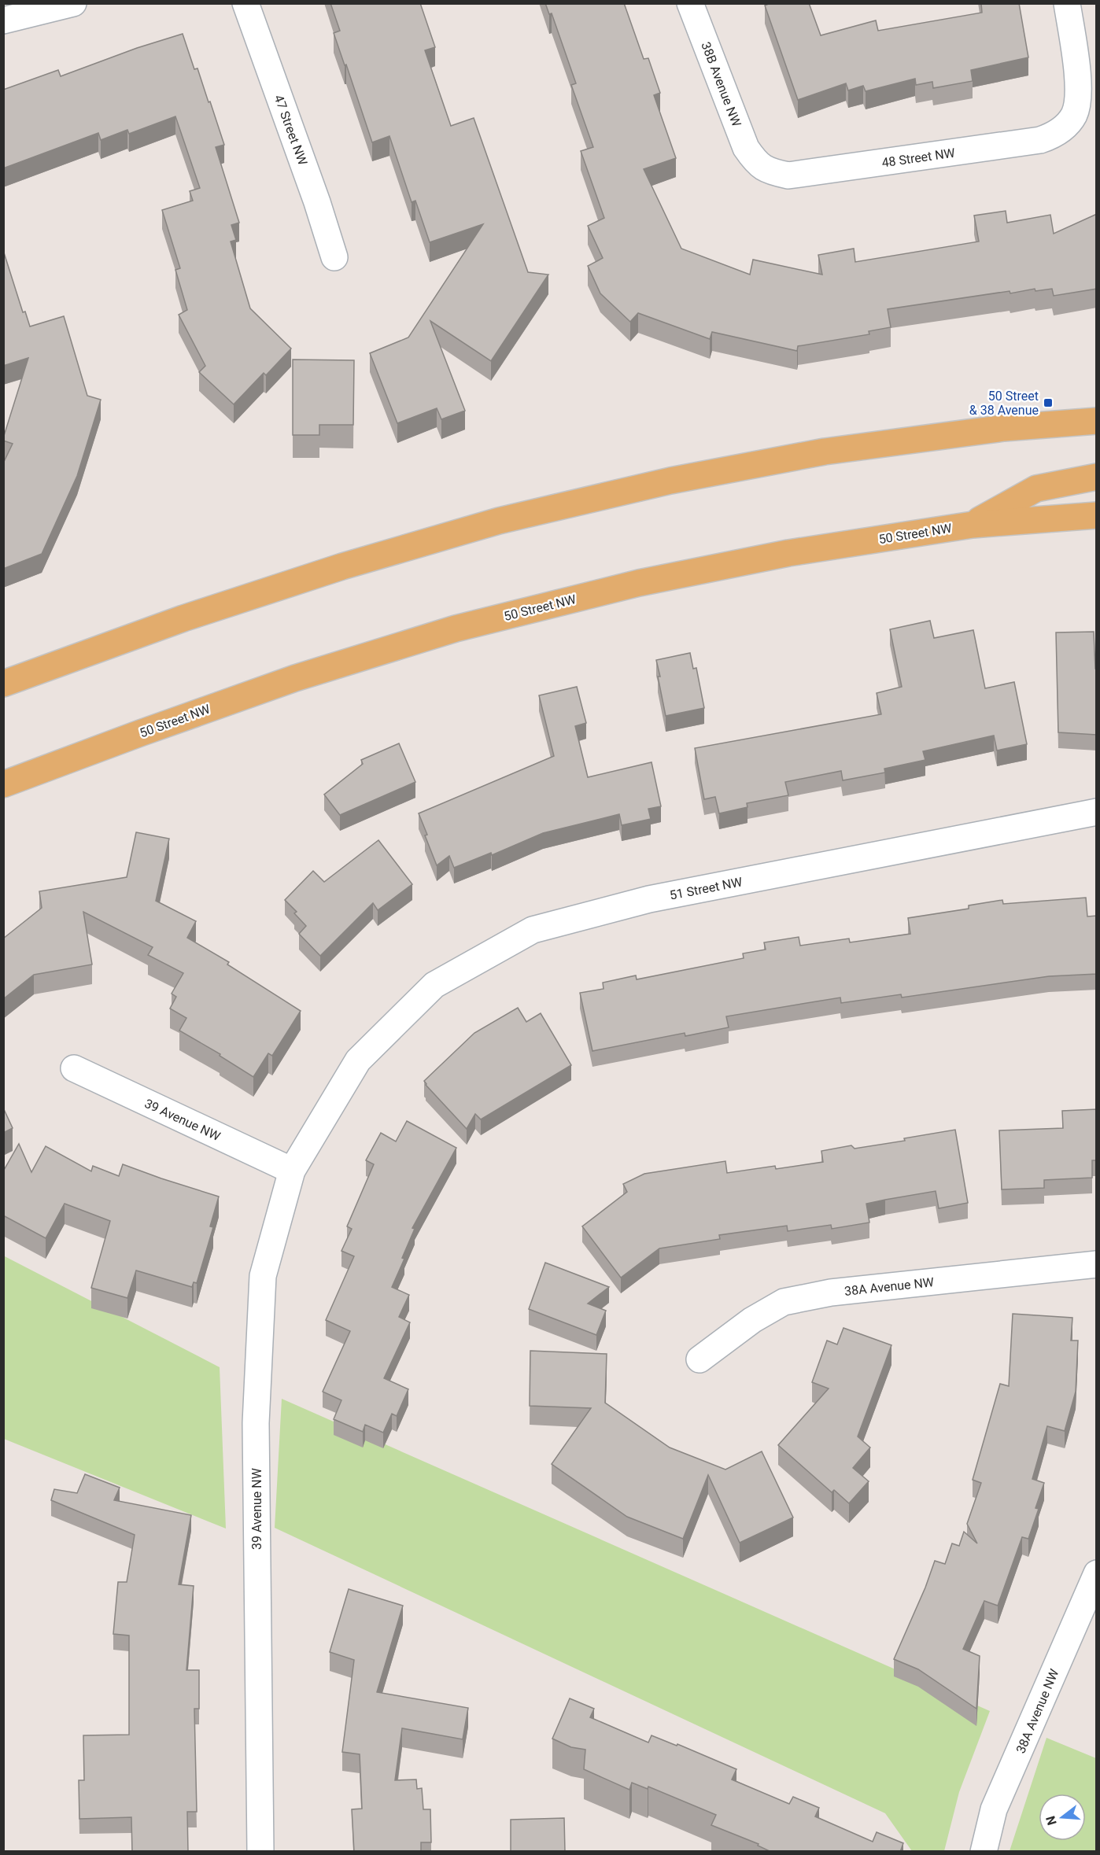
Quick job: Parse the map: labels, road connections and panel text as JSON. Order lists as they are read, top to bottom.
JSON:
{
  "streets": {
    "main road": ["50 Street NW"],
    "street": [
      "38B Avenue NW",
      "47 Street NW",
      "48 Street NW",
      "51 Street NW",
      "39 Avenue NW",
      "38A Avenue NW"
    ]
  },
  "crossings": [
    ["38B Avenue NW", "48 Street NW"],
    ["51 Street NW", "39 Avenue NW"]
  ],
  "places": {
    "transit": ["50 Street & 38 Avenue"]
  },
  "north": "left"
}
